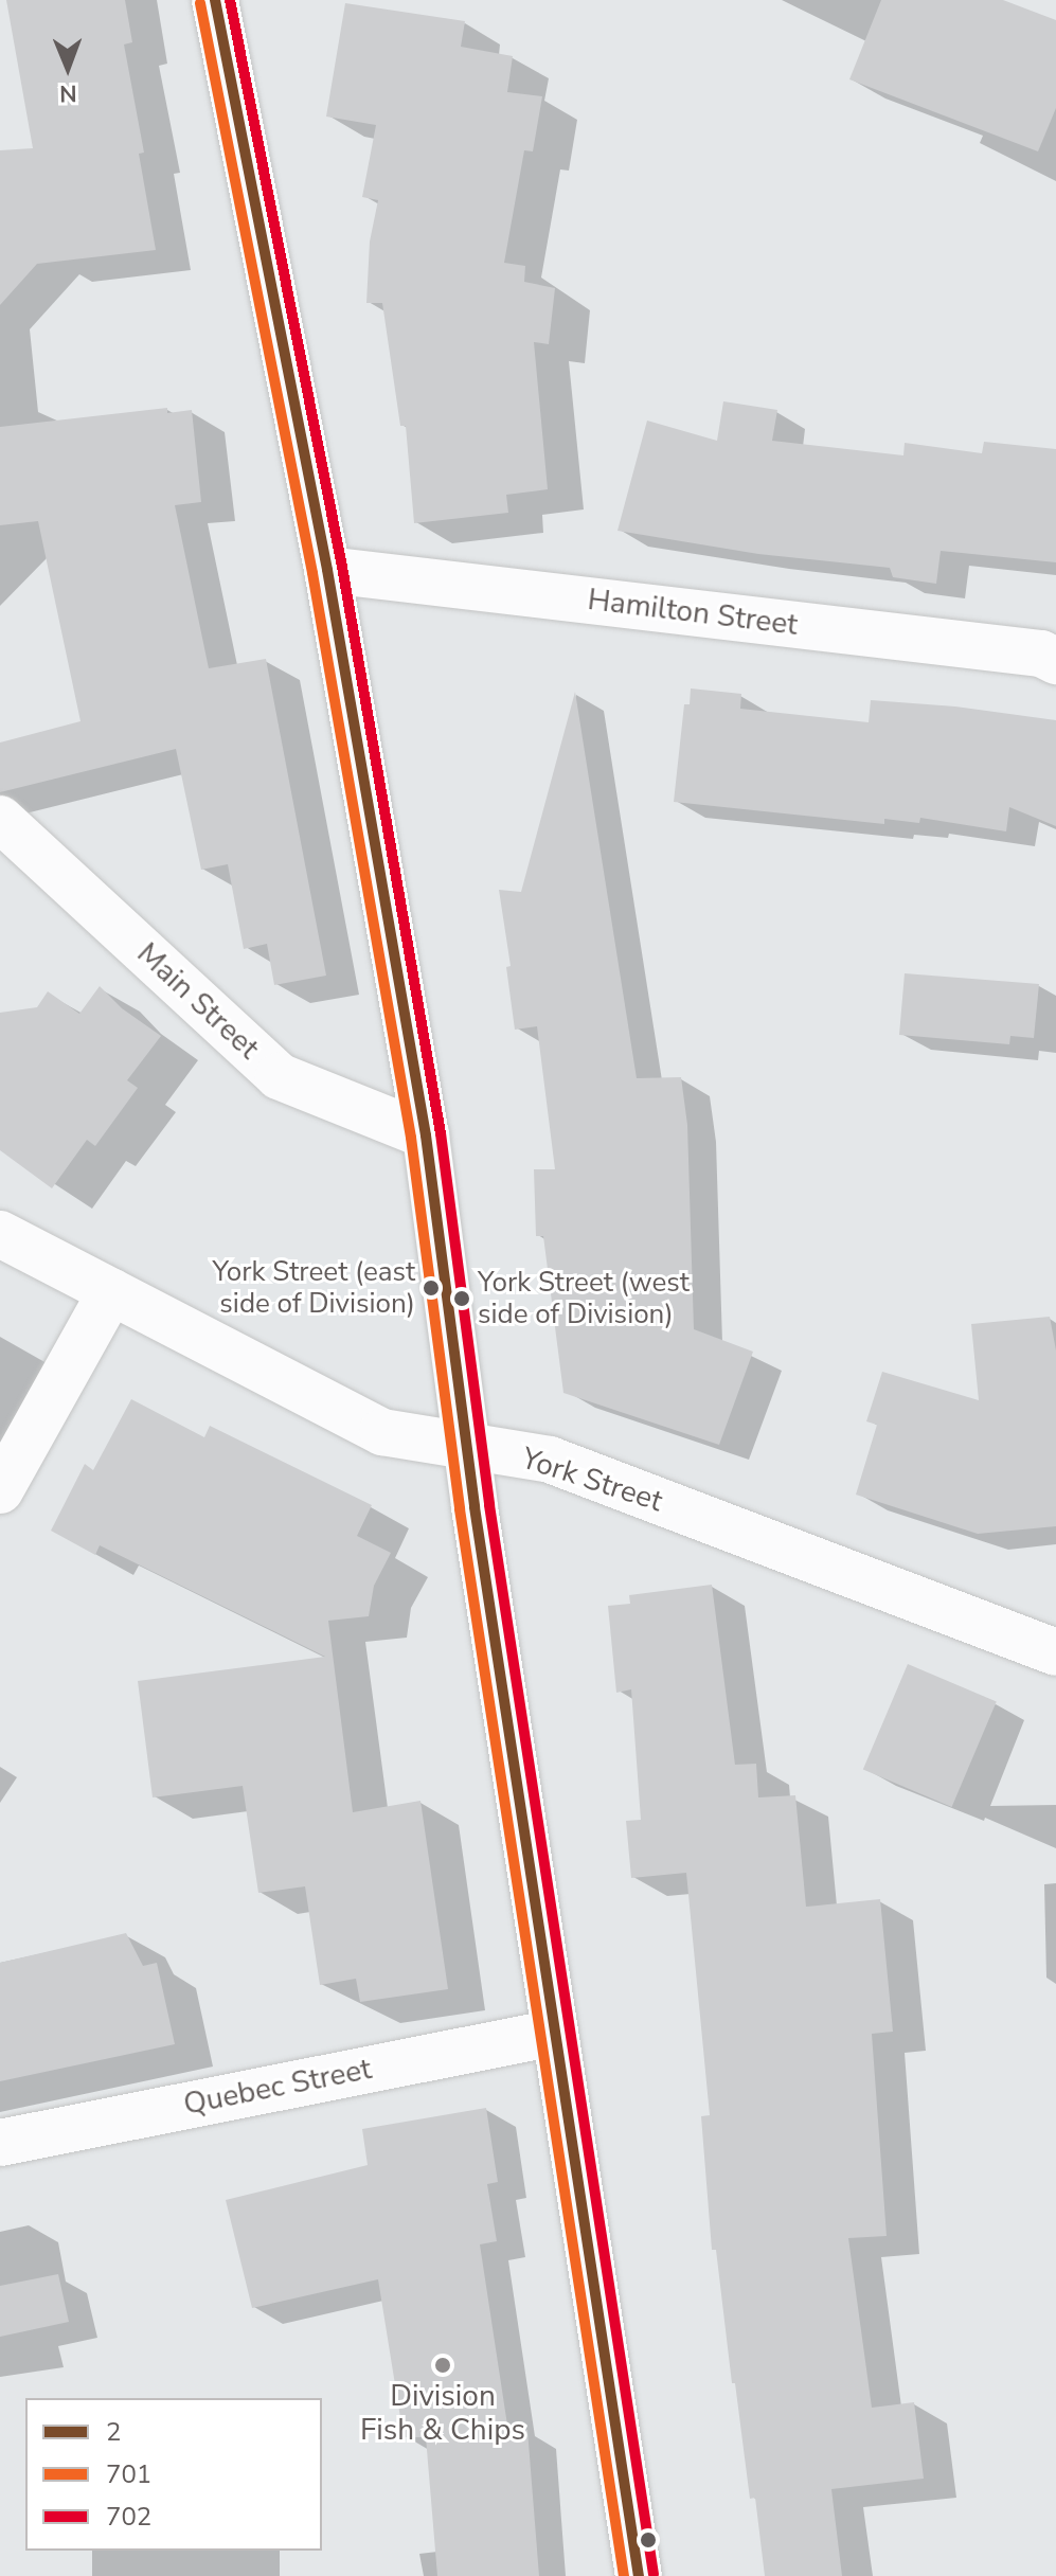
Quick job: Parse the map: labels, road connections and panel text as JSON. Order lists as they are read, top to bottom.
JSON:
{
  "streets": {
    "street": [
      "Hamilton Street",
      "Main Street",
      "York Street",
      "Quebec Street"
    ]
  },
  "places": ["York Street (east side of Division)", "York Street (west side of Division)", "Division Fish & Chips"],
  "lines": ["transit line 2", "transit line 702", "transit line 701"],
  "legend": ["2", "701", "702"],
  "north": "bottom"
}
